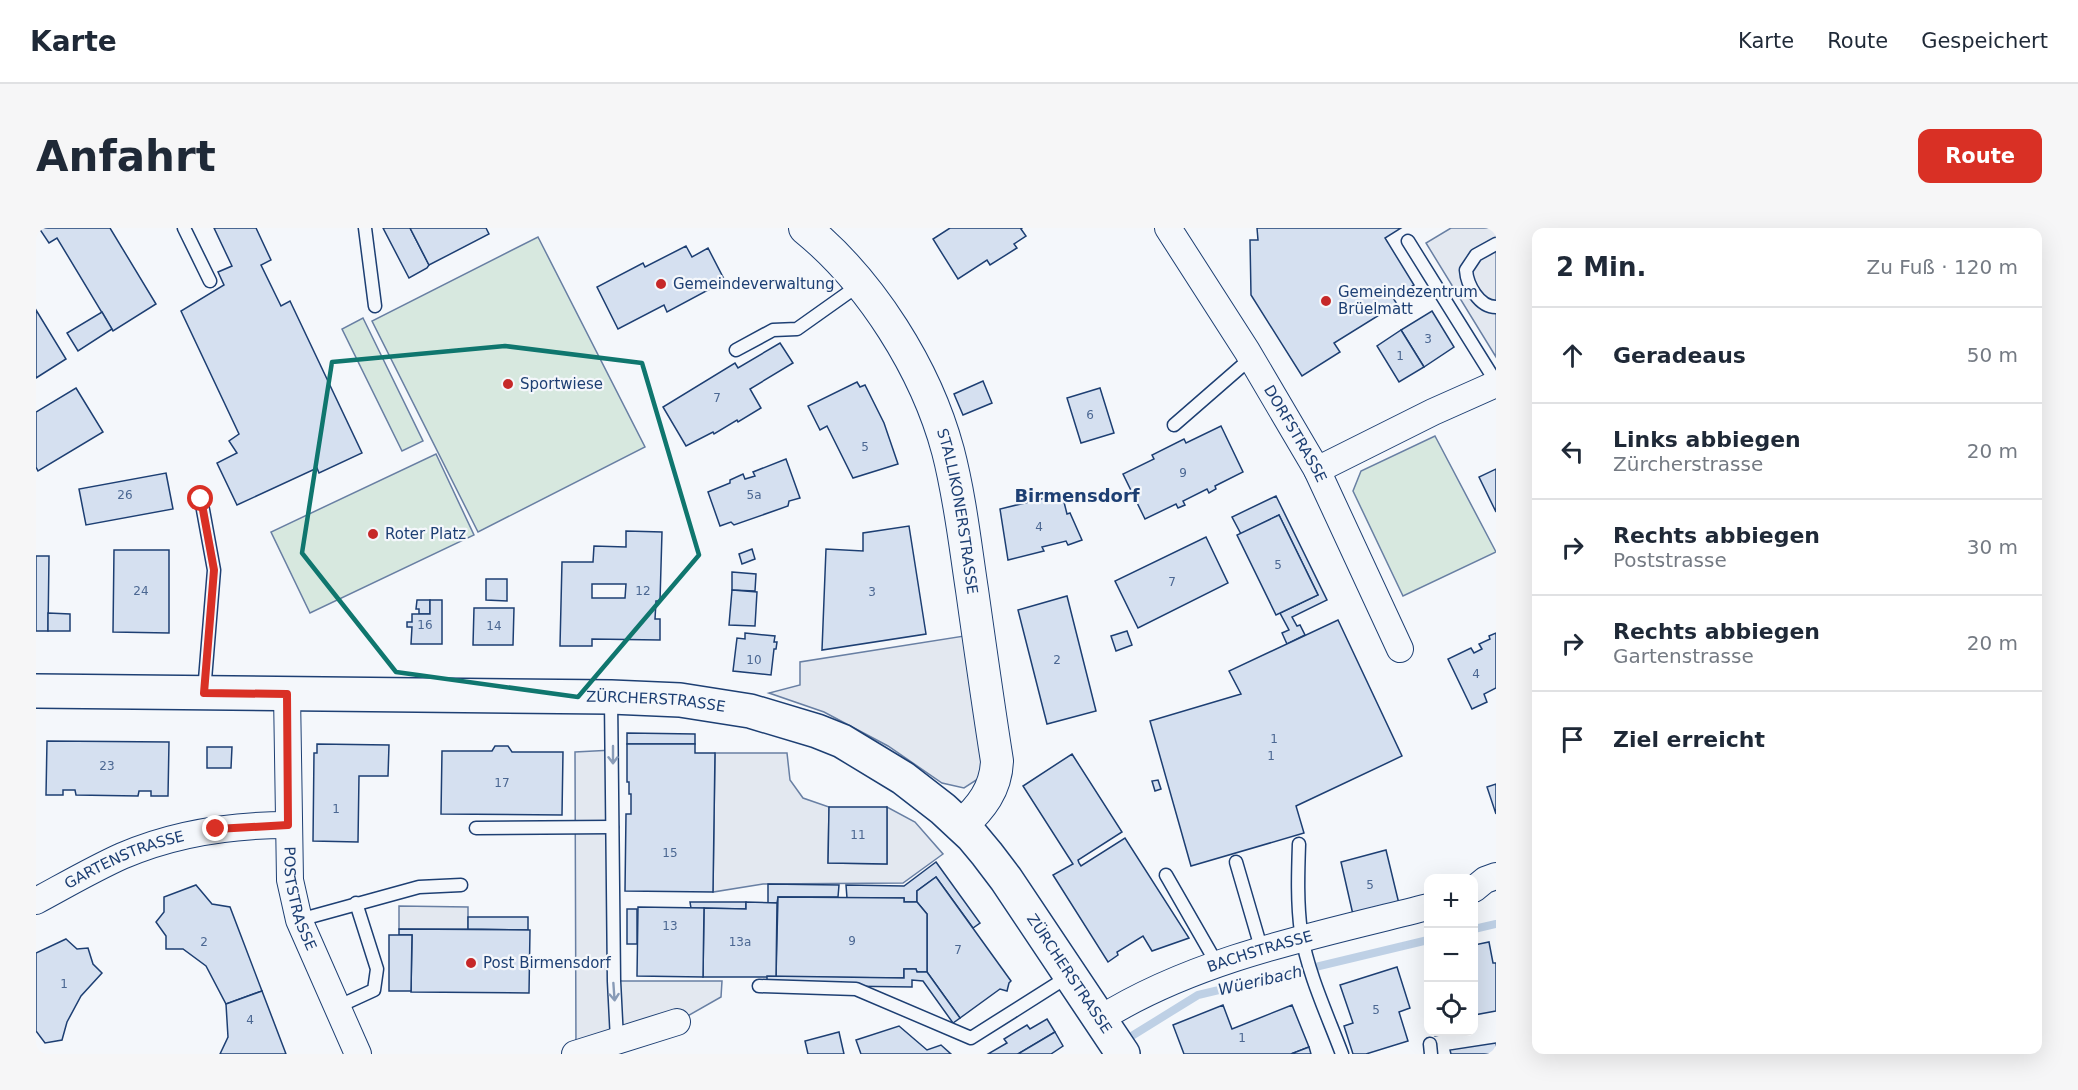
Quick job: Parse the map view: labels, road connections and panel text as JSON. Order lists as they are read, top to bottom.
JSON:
{
  "streets": {
    "main road": ["ZÜRCHERSTRASSE"],
    "street": [
      "DORFSTRASSE",
      "STALLIKONERSTRASSE",
      "GARTENSTRASSE",
      "POSTSTRASSE",
      "BACHSTRASSE"
    ]
  },
  "crossings": [
    ["STALLIKONERSTRASSE", "ZÜRCHERSTRASSE"],
    ["ZÜRCHERSTRASSE", "POSTSTRASSE"],
    ["ZÜRCHERSTRASSE", "BACHSTRASSE"],
    ["GARTENSTRASSE", "POSTSTRASSE"]
  ],
  "districts": ["Birmensdorf"],
  "water": ["Wüeribach"],
  "places": [
    "Gemeindeverwaltung",
    "Gemeindezentrum Brüelmatt",
    "Sportwiese",
    "Roter Platz",
    "Post Birmensdorf"
  ],
  "house_numbers": [
    "3",
    "1",
    "7",
    "6",
    "5",
    "9",
    "26",
    "5a",
    "4",
    "5",
    "7",
    "24",
    "12",
    "3",
    "16",
    "14",
    "10",
    "2",
    "4",
    "1",
    "1",
    "23",
    "17",
    "1",
    "11",
    "15",
    "5",
    "13",
    "9",
    "2",
    "13a",
    "7",
    "1",
    "5",
    "4",
    "1"
  ],
  "page": {
    "header": "Karte",
    "nav": ["Karte", "Route", "Gespeichert"],
    "buttons": "Route",
    "title": "Anfahrt",
    "heading": ["2 Min.", "Zu Fuß · 120 m"],
    "list": [
      ["Geradeaus", "50 m"],
      ["Links abbiegen", "Zürcherstrasse", "20 m"],
      ["Rechts abbiegen", "Poststrasse", "30 m"],
      ["Rechts abbiegen", "Gartenstrasse", "20 m"],
      "Ziel erreicht"
    ],
    "map_buttons": ["+", "−"]
  }
}
